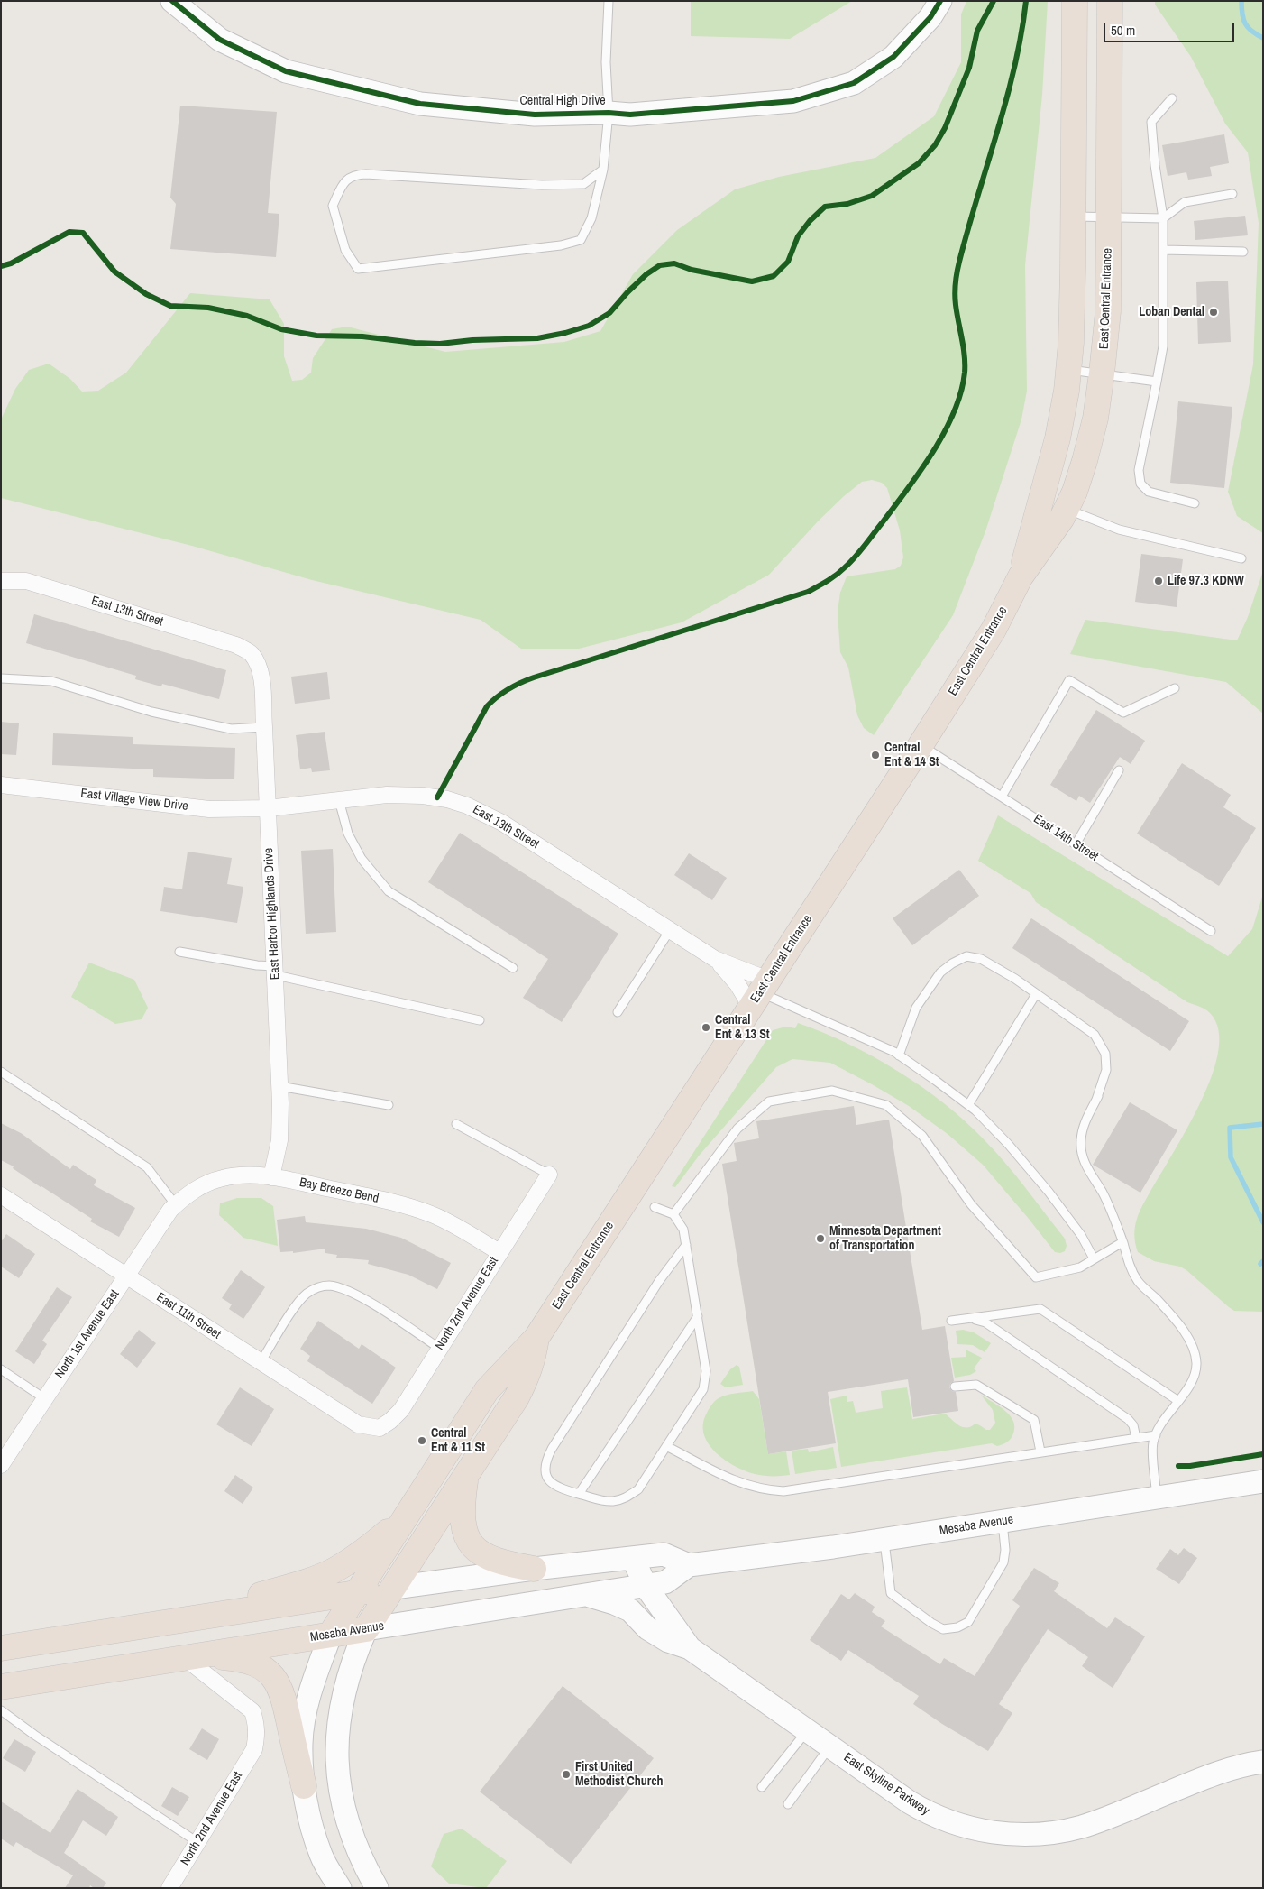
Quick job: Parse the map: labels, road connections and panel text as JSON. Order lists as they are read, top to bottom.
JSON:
{
  "streets": {
    "highway": ["East Central Entrance", "Mesaba Avenue"],
    "main road": ["Central High Drive", "East Skyline Parkway"],
    "street": [
      "East 13th Street",
      "East Village View Drive",
      "East Harbor Highlands Drive",
      "Bay Breeze Bend",
      "North 2nd Avenue East",
      "East 11th Street",
      "North 1st Avenue East"
    ],
    "lane": ["East 14th Street"]
  },
  "crossings": [
    ["East Central Entrance", "East 13th Street"],
    ["East Central Entrance", "East 14th Street"],
    ["East Central Entrance", "Mesaba Avenue"],
    ["East 13th Street", "East Village View Drive"],
    ["East 13th Street", "East Harbor Highlands Drive"],
    ["East Village View Drive", "East Harbor Highlands Drive"],
    ["East Harbor Highlands Drive", "Bay Breeze Bend"],
    ["Bay Breeze Bend", "North 2nd Avenue East"],
    ["Bay Breeze Bend", "North 1st Avenue East"],
    ["North 2nd Avenue East", "East 11th Street"],
    ["North 2nd Avenue East", "Mesaba Avenue"],
    ["East 11th Street", "North 1st Avenue East"],
    ["Mesaba Avenue", "East Skyline Parkway"]
  ],
  "places": [
    "Loban Dental",
    "Life 97.3 KDNW",
    "Central Ent & 14 St",
    "Central Ent & 13 St",
    "Minnesota Department of Transportation",
    "Central Ent & 11 St",
    "First United Methodist Church"
  ],
  "scale_bar": "50 m"
}
